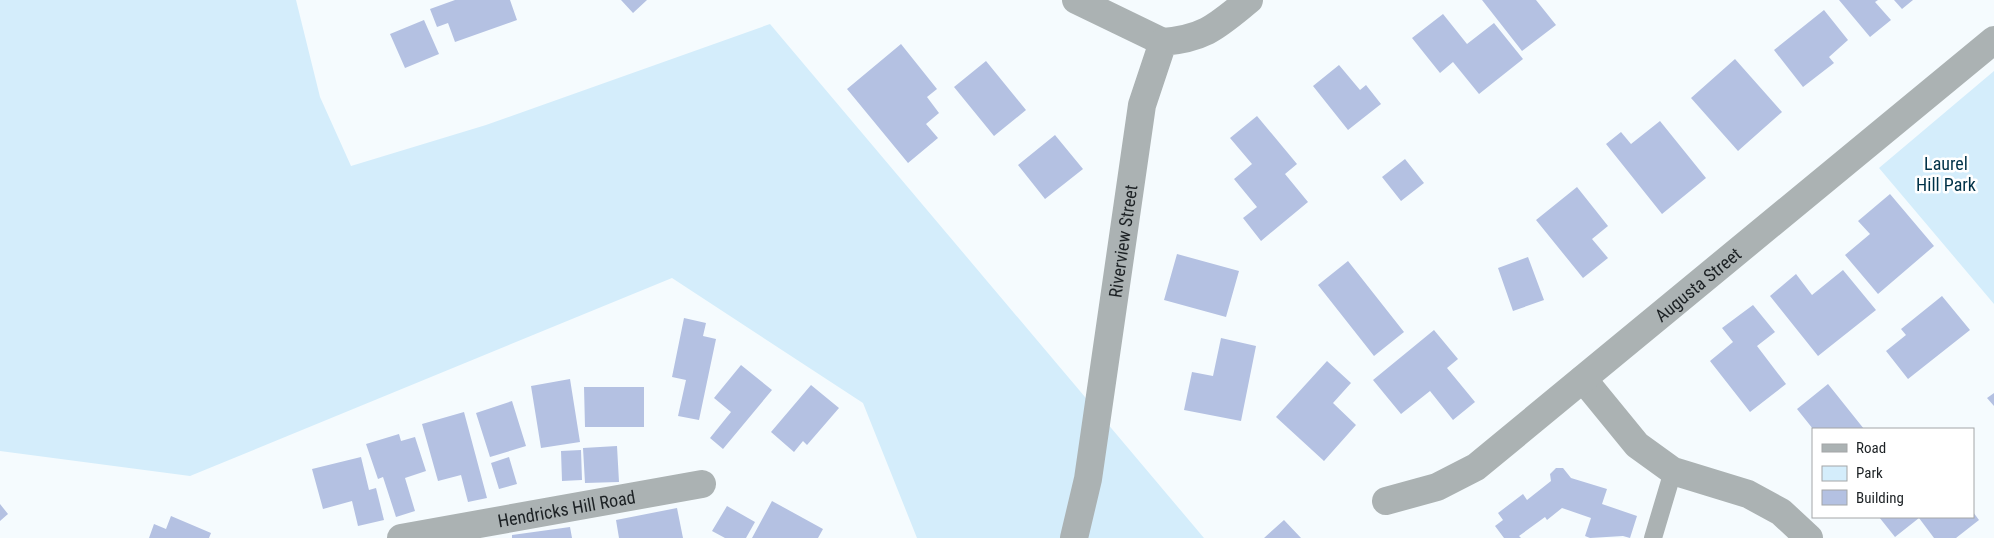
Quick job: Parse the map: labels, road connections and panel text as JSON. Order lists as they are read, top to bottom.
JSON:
{
  "streets": {
    "street": ["Riverview Street", "Augusta Street", "Hendricks Hill Road"]
  },
  "parks": ["Laurel Hill Park"],
  "legend": ["Road", "Park", "Building"]
}
